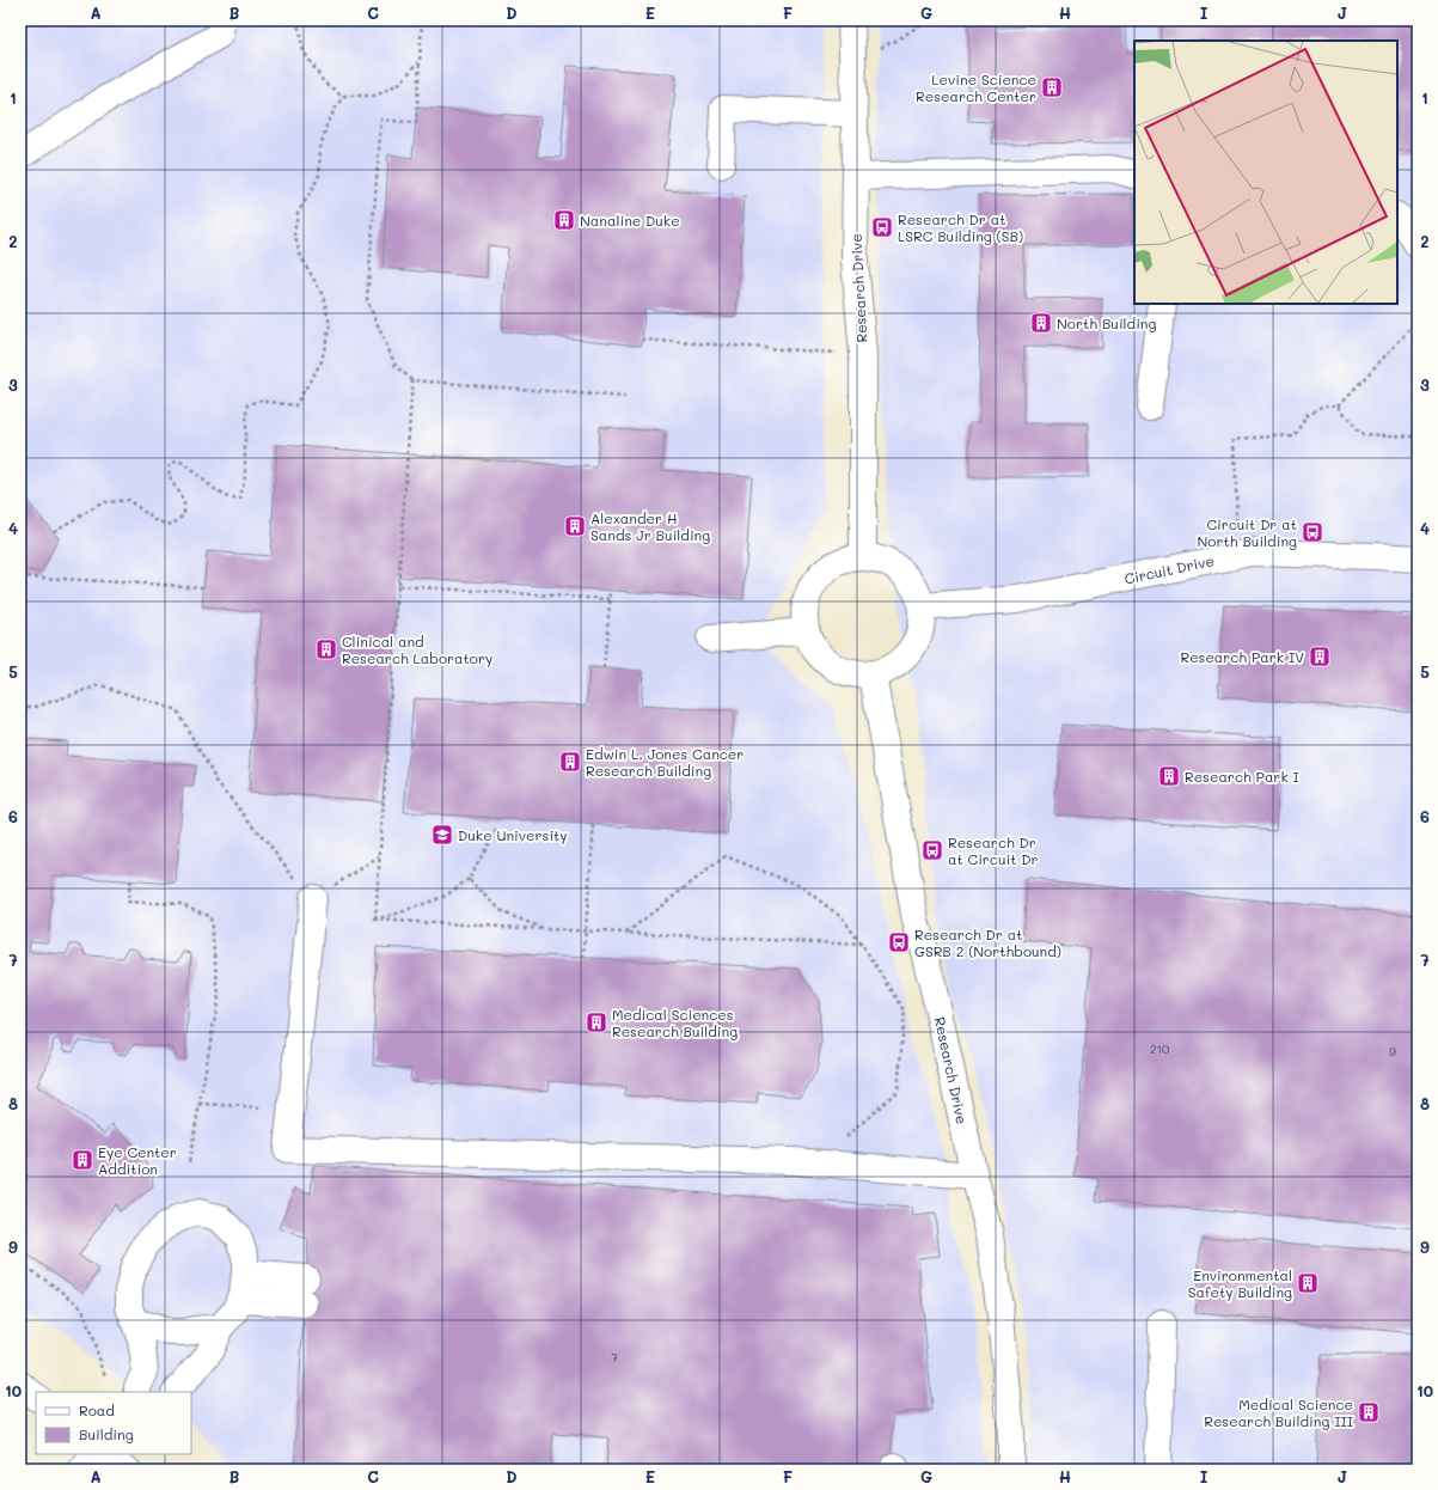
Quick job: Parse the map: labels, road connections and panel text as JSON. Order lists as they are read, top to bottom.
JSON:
{
  "streets": {
    "street": ["Research Drive", "Circuit Drive"]
  },
  "crossings": [
    ["Research Drive", "Circuit Drive"]
  ],
  "places": {
    "building": [
      "Levine Science Research Center",
      "Nanaline Duke",
      "North Building",
      "Alexander H Sands Jr Building",
      "Clinical and Research Laboratory",
      "Research Park IV",
      "Edwin L. Jones Cancer Research Building",
      "Research Park I",
      "Medical Sciences Research Building",
      "Eye Center Addition",
      "Environmental Safety Building",
      "Medical Science Research Building III"
    ],
    "bus stop": [
      "Research Dr at LSRC Building (SB)",
      "Circuit Dr at North Building",
      "Research Dr at Circuit Dr",
      "Research Dr at GSRB 2 (Northbound)"
    ],
    "school or university": ["Duke University"]
  },
  "house_numbers": ["210", "9", "7"],
  "legend": ["Road", "Building"],
  "grid": {
    "columns": [
      "A",
      "B",
      "C",
      "D",
      "E",
      "F",
      "G",
      "H",
      "I",
      "J"
    ],
    "rows": [
      "1",
      "2",
      "3",
      "4",
      "5",
      "6",
      "7",
      "8",
      "9",
      "10"
    ]
  }
}
